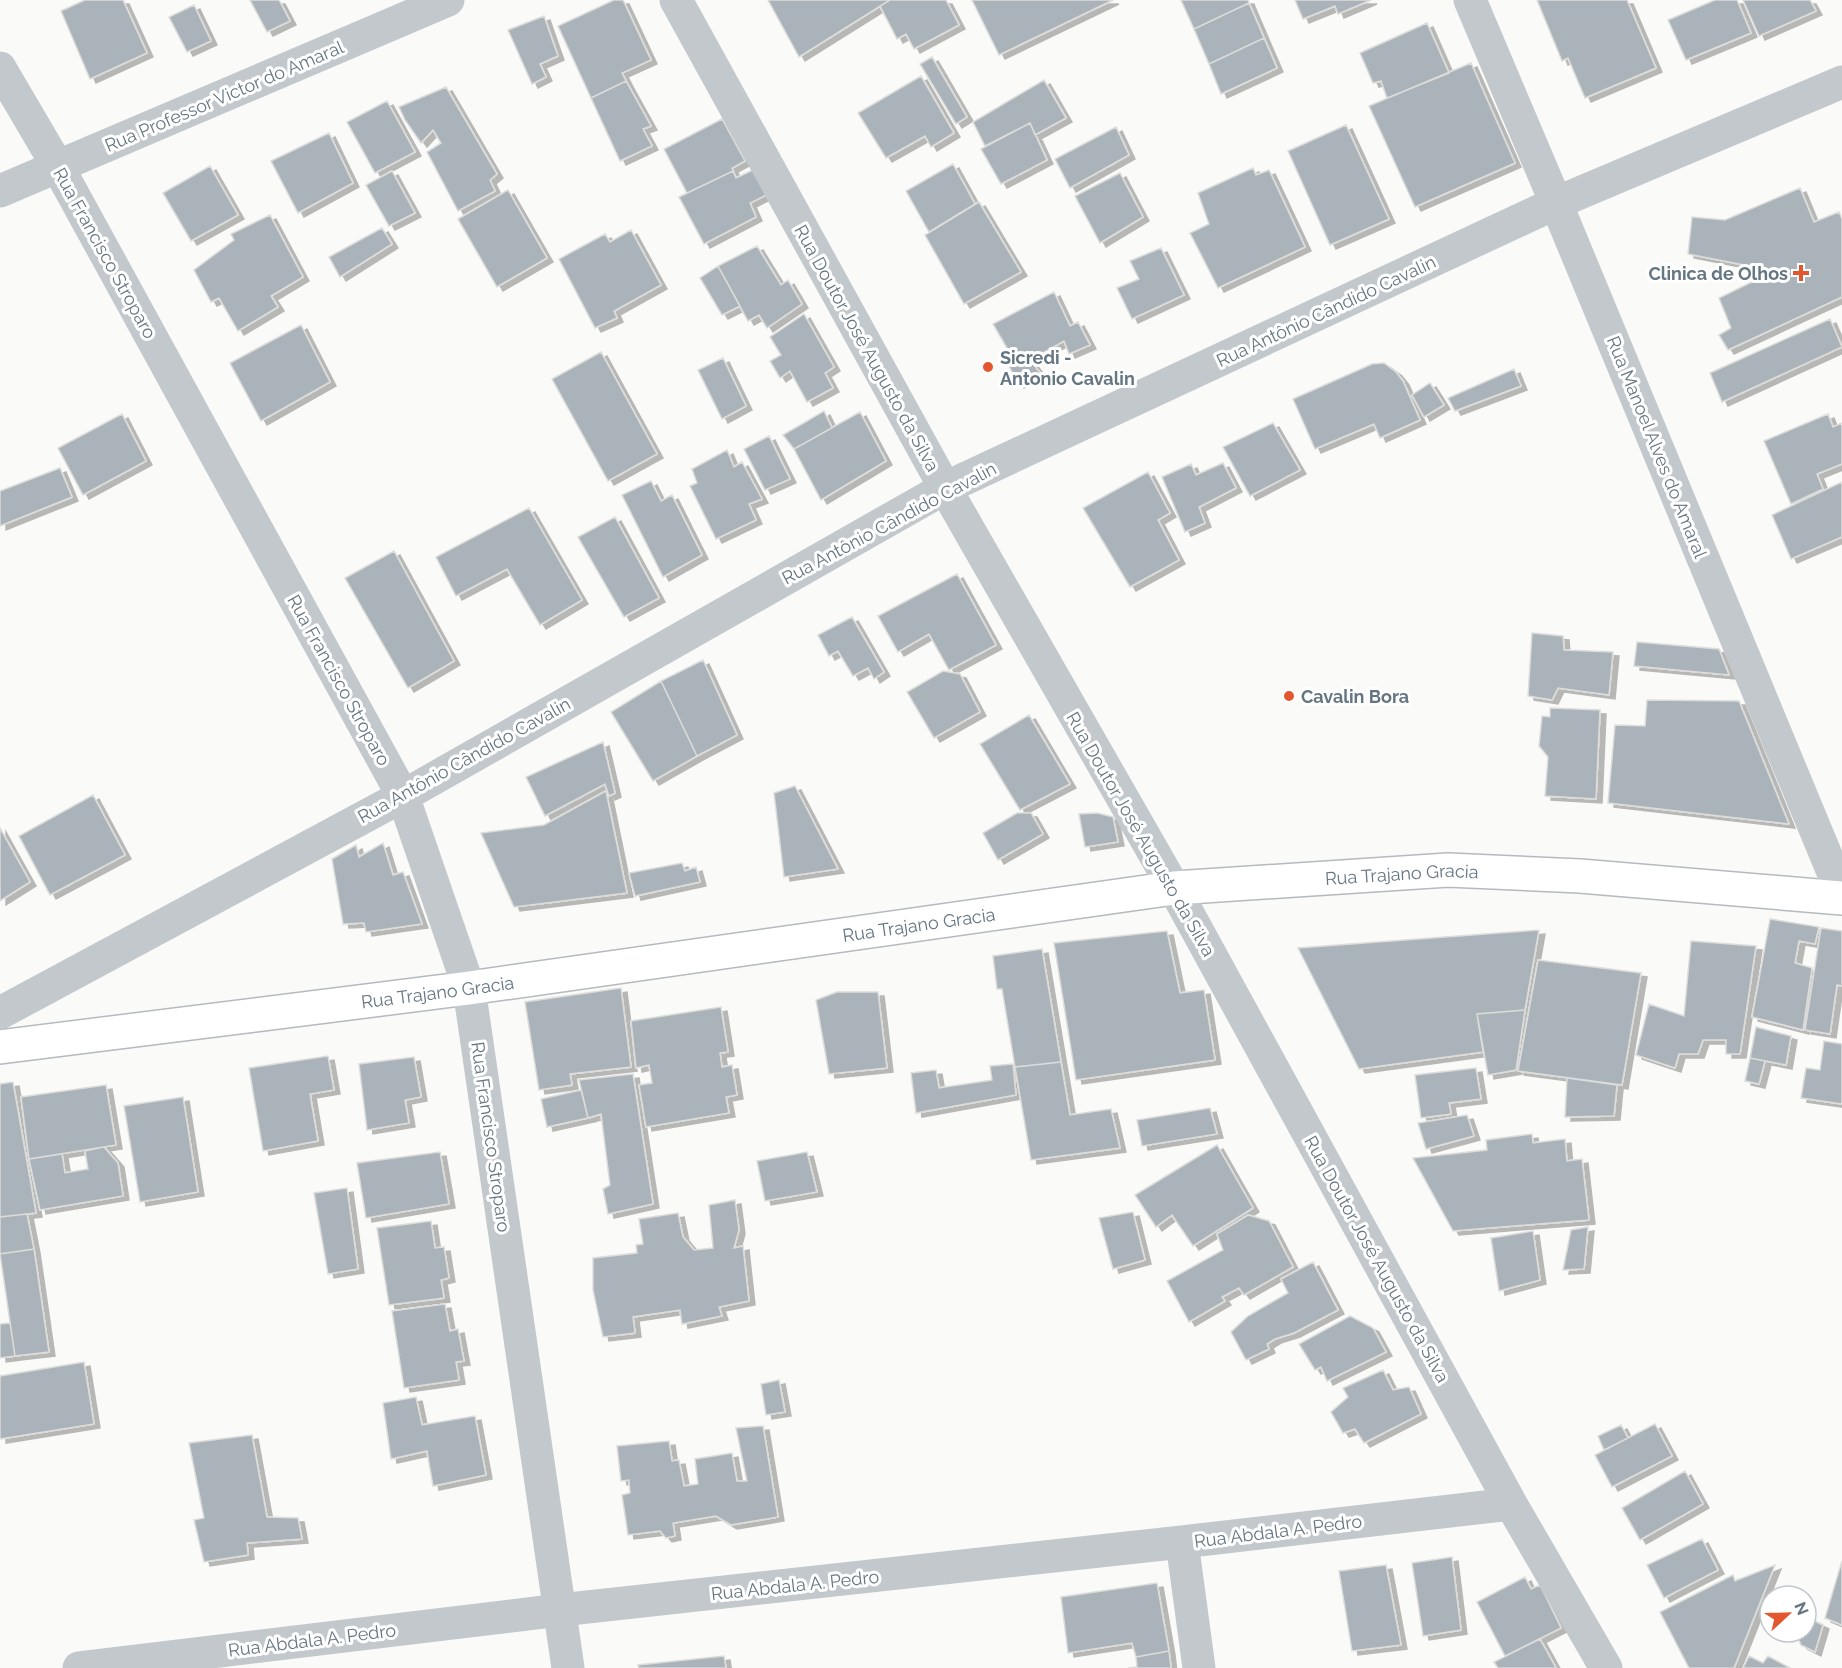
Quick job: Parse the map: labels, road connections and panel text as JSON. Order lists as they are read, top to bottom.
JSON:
{
  "streets": {
    "main road": ["Rua Trajano Gracia"],
    "street": [
      "Rua Professor Victor do Amaral",
      "Rua Francisco Stroparo",
      "Rua Antônio Cândido Cavalin",
      "Rua Doutor José Augusto da Silva",
      "Rua Manoel Alves do Amaral",
      "Rua Abdala A. Pedro"
    ]
  },
  "crossings": [
    ["Rua Professor Victor do Amaral", "Rua Francisco Stroparo"],
    ["Rua Francisco Stroparo", "Rua Antônio Cândido Cavalin"],
    ["Rua Francisco Stroparo", "Rua Trajano Gracia"],
    ["Rua Francisco Stroparo", "Rua Abdala A. Pedro"],
    ["Rua Antônio Cândido Cavalin", "Rua Doutor José Augusto da Silva"],
    ["Rua Antônio Cândido Cavalin", "Rua Manoel Alves do Amaral"],
    ["Rua Doutor José Augusto da Silva", "Rua Trajano Gracia"],
    ["Rua Doutor José Augusto da Silva", "Rua Abdala A. Pedro"],
    ["Rua Manoel Alves do Amaral", "Rua Trajano Gracia"]
  ],
  "places": {
    "health": ["Clinica de Olhos"],
    "other": ["Sicredi - Antonio Cavalin", "Cavalin Bora"]
  },
  "north": "right"
}
